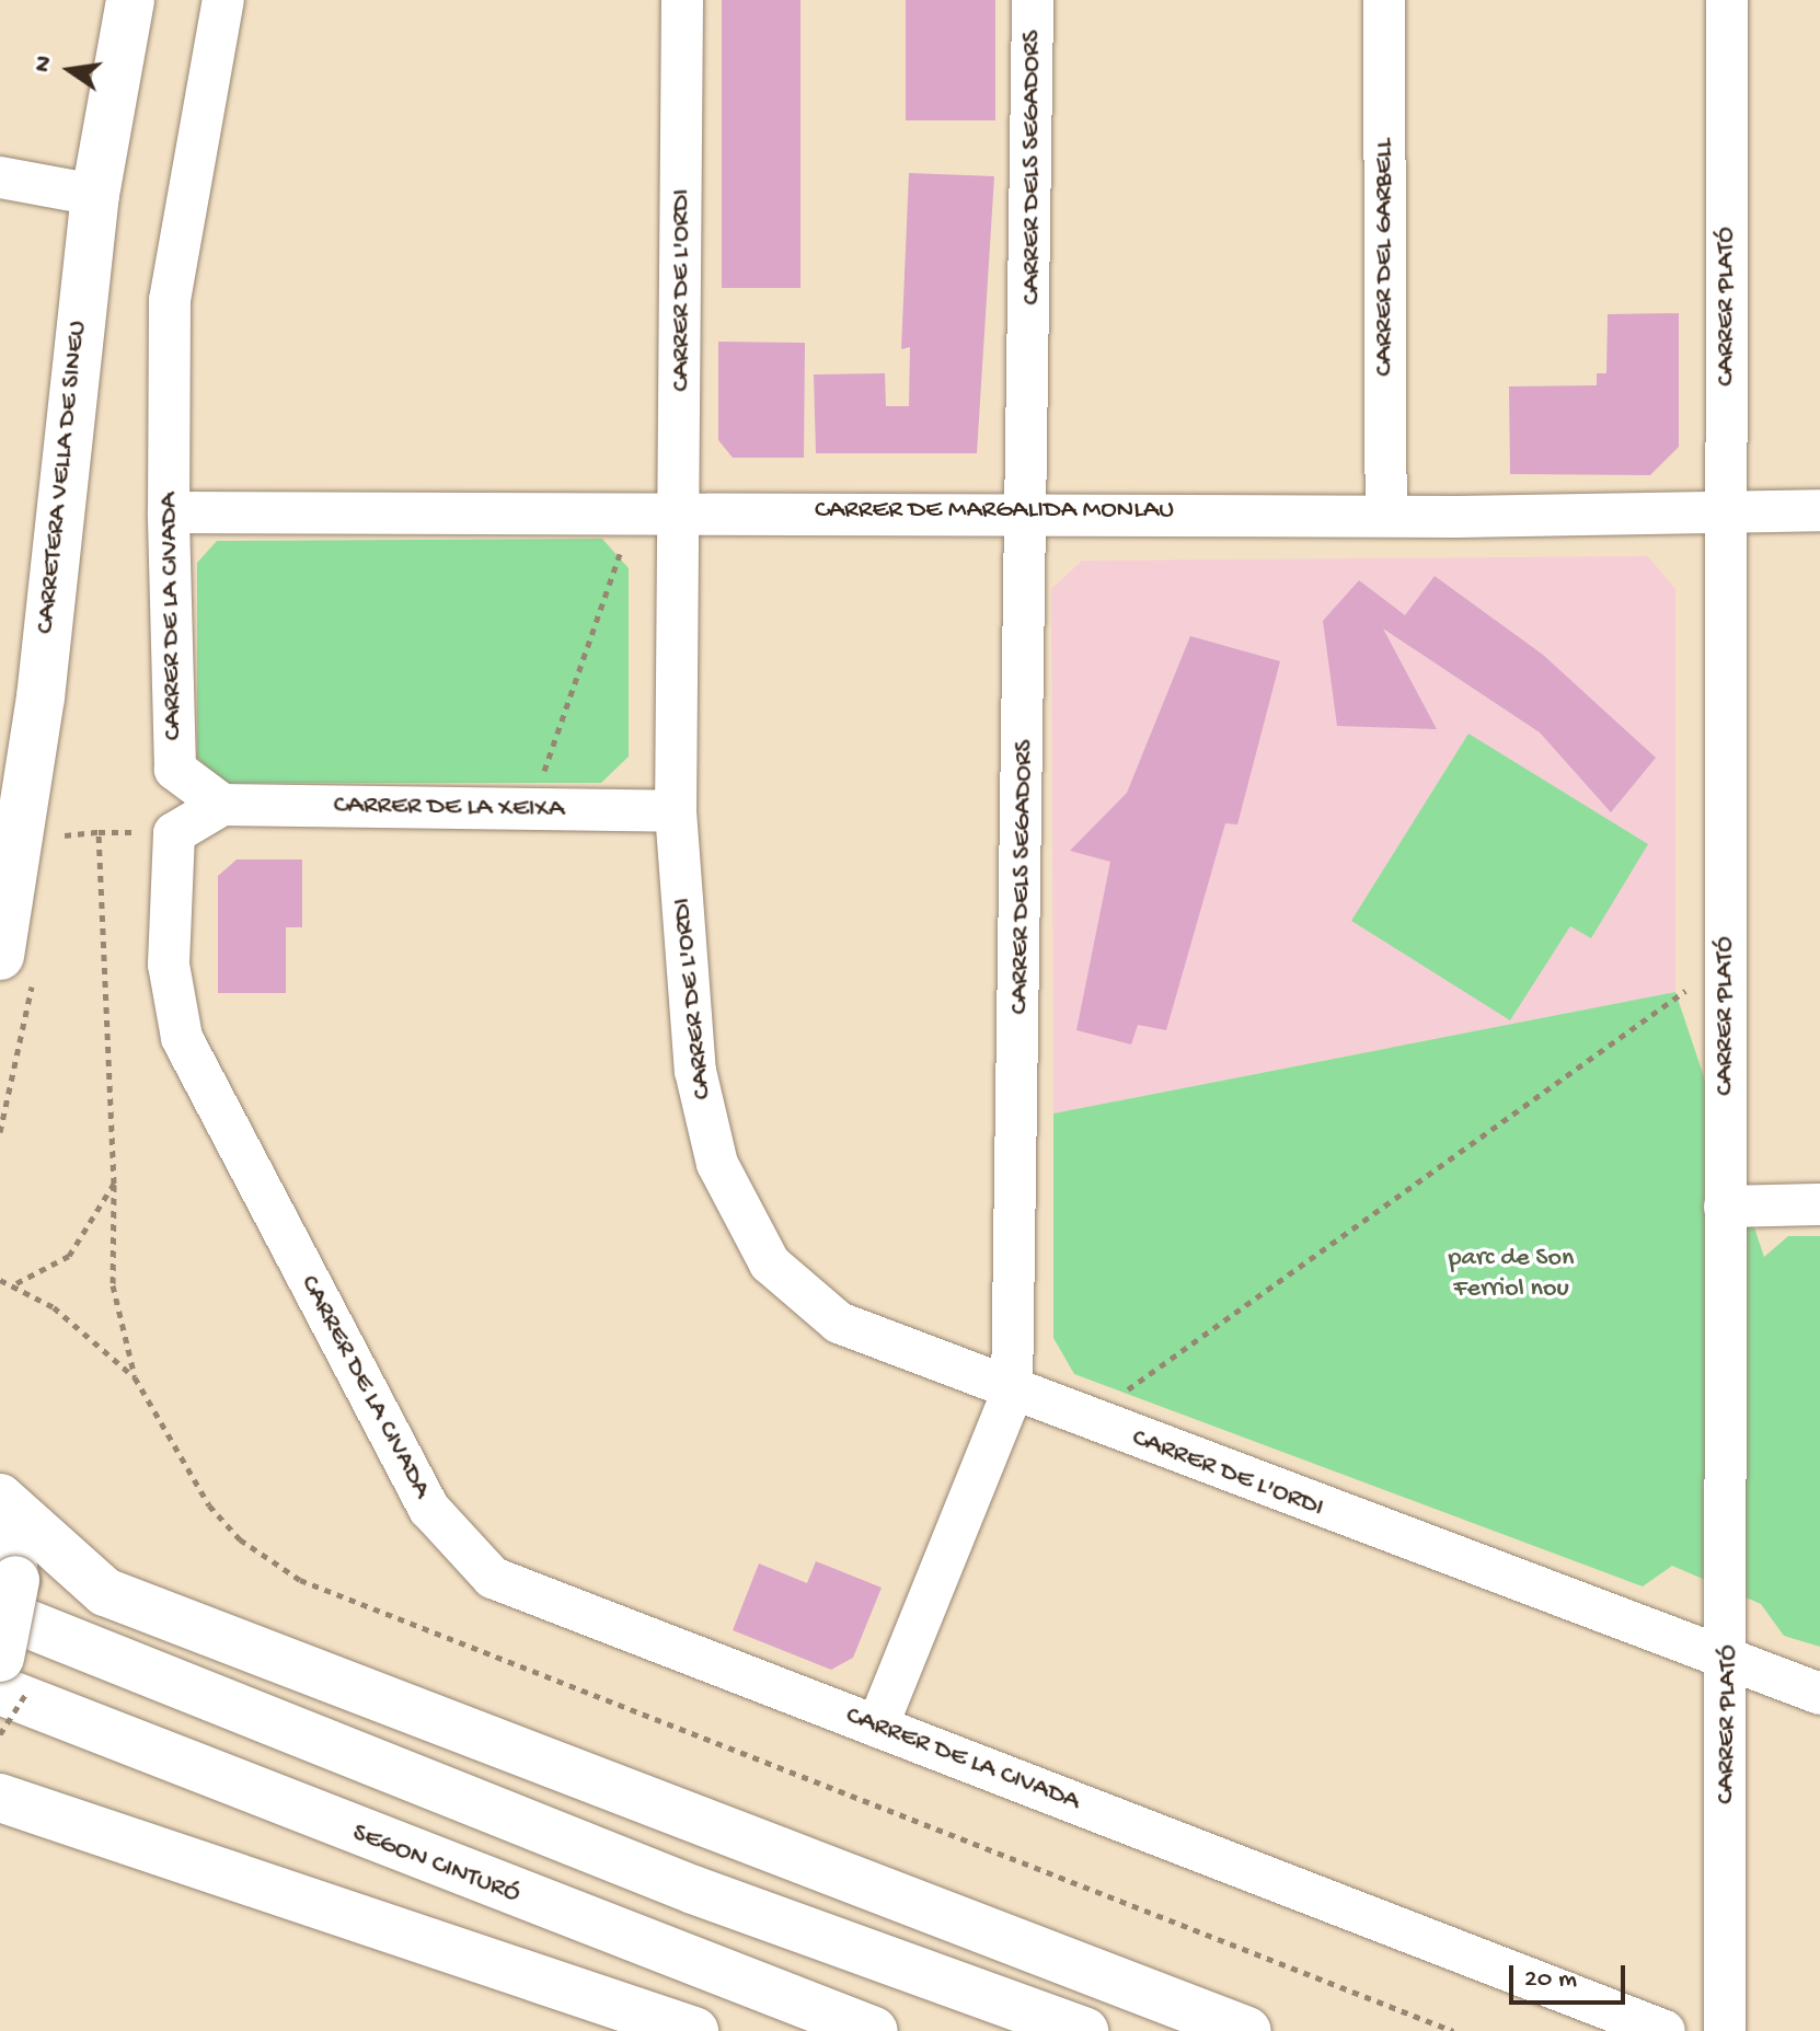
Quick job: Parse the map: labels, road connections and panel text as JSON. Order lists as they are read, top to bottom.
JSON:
{
  "streets": {
    "main road": ["CARRETERA VELLA DE SINEU", "SEGON CINTURÓ"],
    "street": [
      "CARRER DELS SEGADORS",
      "CARRER DEL GARBELL",
      "CARRER DE L'ORDI",
      "CARRER PLATÓ",
      "CARRER DE MARGALIDA MONLAU",
      "CARRER DE LA CIVADA",
      "CARRER DE LA XEIXA"
    ]
  },
  "crossings": [
    ["CARRER DELS SEGADORS", "CARRER DE L'ORDI"],
    ["CARRER DELS SEGADORS", "CARRER DE MARGALIDA MONLAU"],
    ["CARRER DELS SEGADORS", "CARRER DE LA CIVADA"],
    ["CARRER DEL GARBELL", "CARRER DE MARGALIDA MONLAU"],
    ["CARRER DE L'ORDI", "CARRER PLATÓ"],
    ["CARRER DE L'ORDI", "CARRER DE MARGALIDA MONLAU"],
    ["CARRER DE L'ORDI", "CARRER DE LA XEIXA"],
    ["CARRER PLATÓ", "CARRER DE MARGALIDA MONLAU"],
    ["CARRER DE MARGALIDA MONLAU", "CARRER DE LA CIVADA"],
    ["CARRER DE LA CIVADA", "CARRER DE LA XEIXA"]
  ],
  "parks": ["parc de Son Ferriol nou"],
  "scale_bar": "20 m",
  "north": "left"
}
